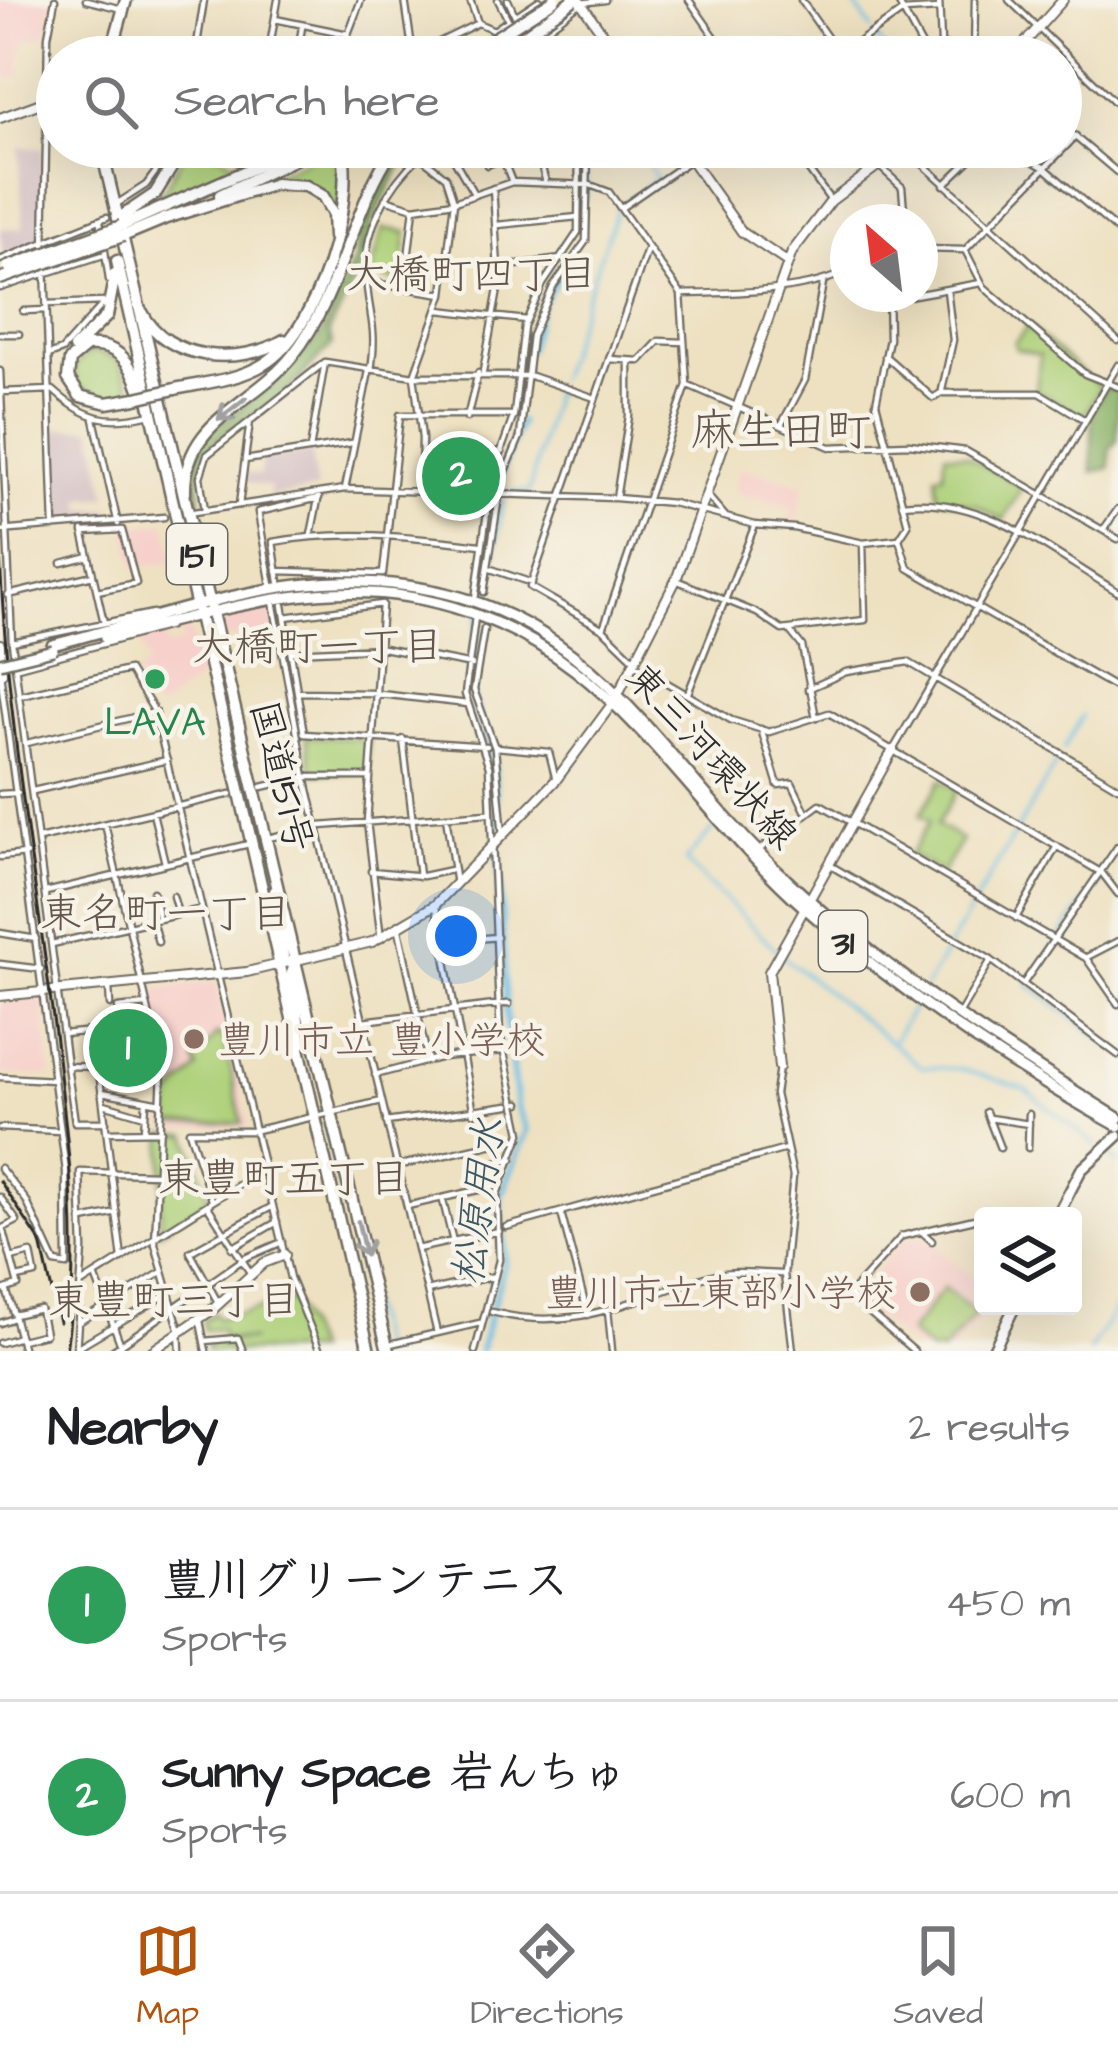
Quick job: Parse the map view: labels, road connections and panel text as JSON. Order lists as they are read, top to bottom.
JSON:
{
  "streets": {
    "highway": ["151", "国道151号"],
    "main road": ["東三河環状線", "31"]
  },
  "crossings": [
    ["東三河環状線", "国道151号"]
  ],
  "districts": [
    "大橋町四丁目",
    "麻生田町",
    "大橋町一丁目",
    "東名町一丁目",
    "東豊町五丁目",
    "東豊町三丁目"
  ],
  "water": ["松原用水"],
  "places": ["LAVA", "豊川市立 豊小学校", "豊川市立東部小学校"],
  "north": "top left",
  "page": {
    "search": "Search here",
    "pins": ["2", "1"],
    "heading": ["Nearby", "2 results"],
    "list": [
      {
        "mark": "1",
        "name": "豊川グリーンテニス",
        "note": "Sports",
        "value": "450 m"
      },
      {
        "mark": "2",
        "name": "Sunny Space 岩んちゅ",
        "note": "Sports",
        "value": "600 m"
      }
    ],
    "nav": ["Map", "Directions", "Saved"]
  }
}
